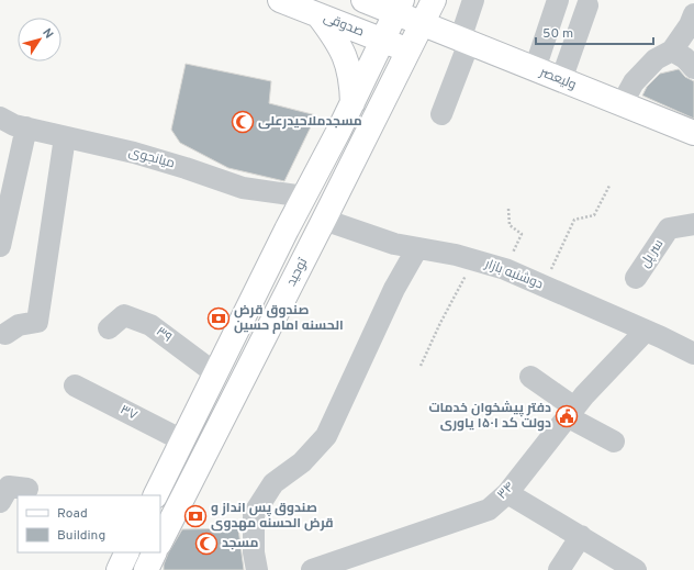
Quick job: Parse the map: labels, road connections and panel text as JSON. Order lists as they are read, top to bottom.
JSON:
{
  "streets": {
    "main road": ["صدوقی", "ولیعصر", "توحید"],
    "street": [
      "میانجوی",
      "سر پل",
      "دوشنبه بازار",
      "۳۹",
      "۳۷",
      "۳۴"
    ]
  },
  "crossings": [
    ["صدوقی", "توحید"],
    ["ولیعصر", "توحید"],
    ["توحید", "دوشنبه بازار"],
    ["دوشنبه بازار", "۳۴"]
  ],
  "places": {
    "mosque": ["مسجدملاحیدرعلی", "مسجد"],
    "bank": ["صندوق قرض الحسنه امام حسین", "صندوق پس انداز و قرض الحسنه مهدوی"],
    "public building": ["دفتر پیشخوان خدمات دولت کد ۱۵۰۱ یاوری"]
  },
  "legend": ["Road", "Building"],
  "scale_bar": "50 m",
  "north": "top right"
}
